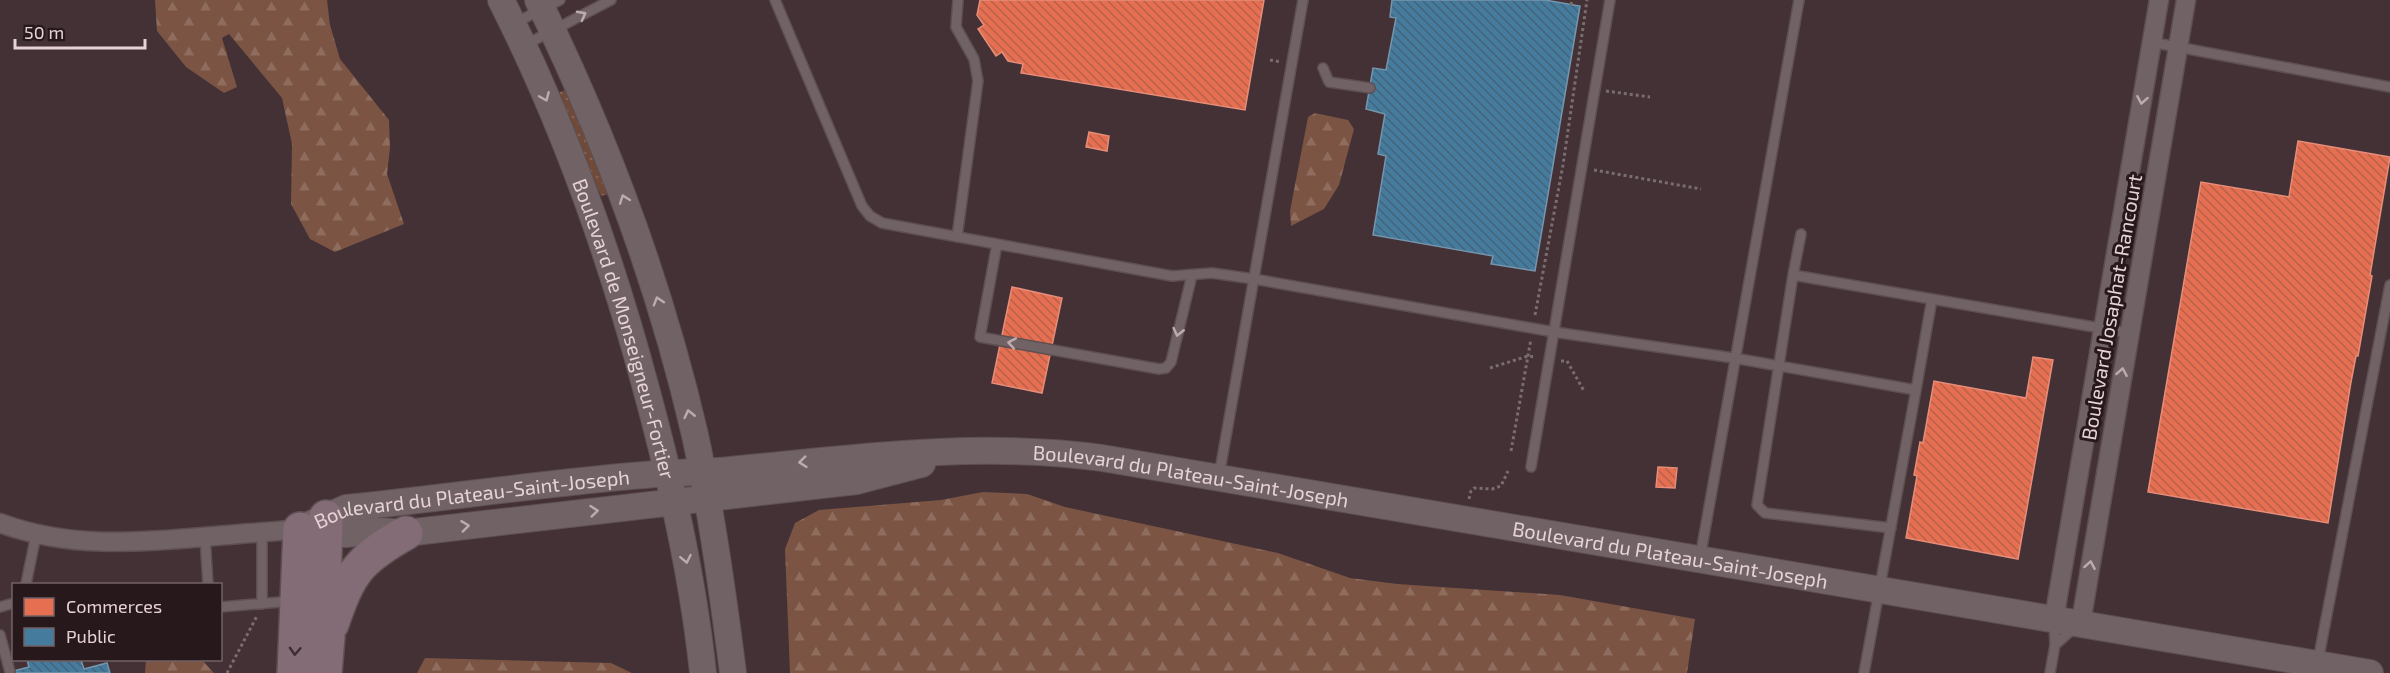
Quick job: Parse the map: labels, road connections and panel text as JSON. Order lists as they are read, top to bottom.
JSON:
{
  "streets": {
    "street": ["Boulevard Josaphat-Rancourt", "Boulevard de Monseigneur-Fortier", "Boulevard du Plateau-Saint-Joseph"]
  },
  "crossings": [
    ["Boulevard Josaphat-Rancourt", "Boulevard du Plateau-Saint-Joseph"],
    ["Boulevard de Monseigneur-Fortier", "Boulevard du Plateau-Saint-Joseph"]
  ],
  "legend": ["Commerces", "Public"],
  "scale_bar": "50 m"
}
